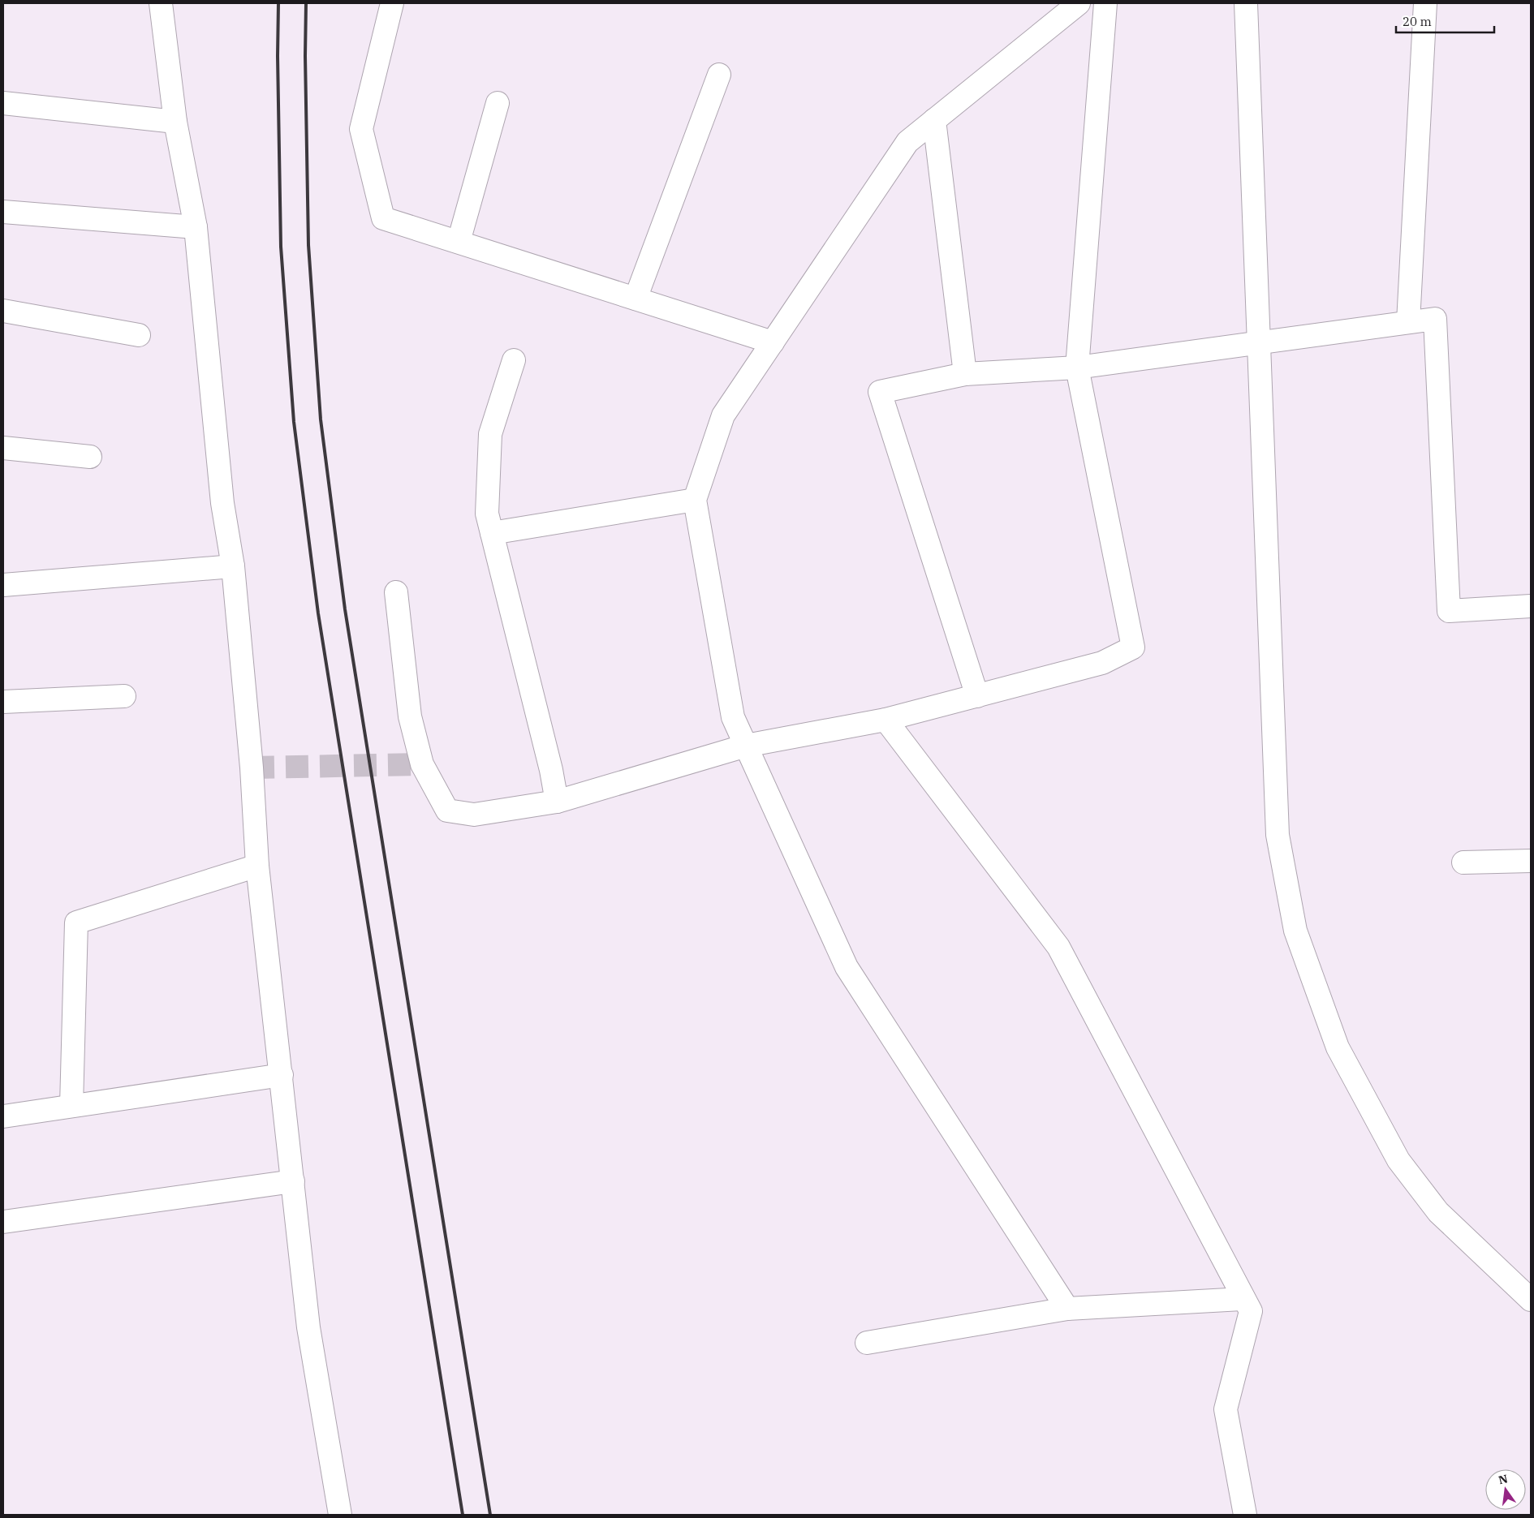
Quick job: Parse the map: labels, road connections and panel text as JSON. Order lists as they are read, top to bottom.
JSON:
{
  "scale_bar": "20 m",
  "north": "top"
}
